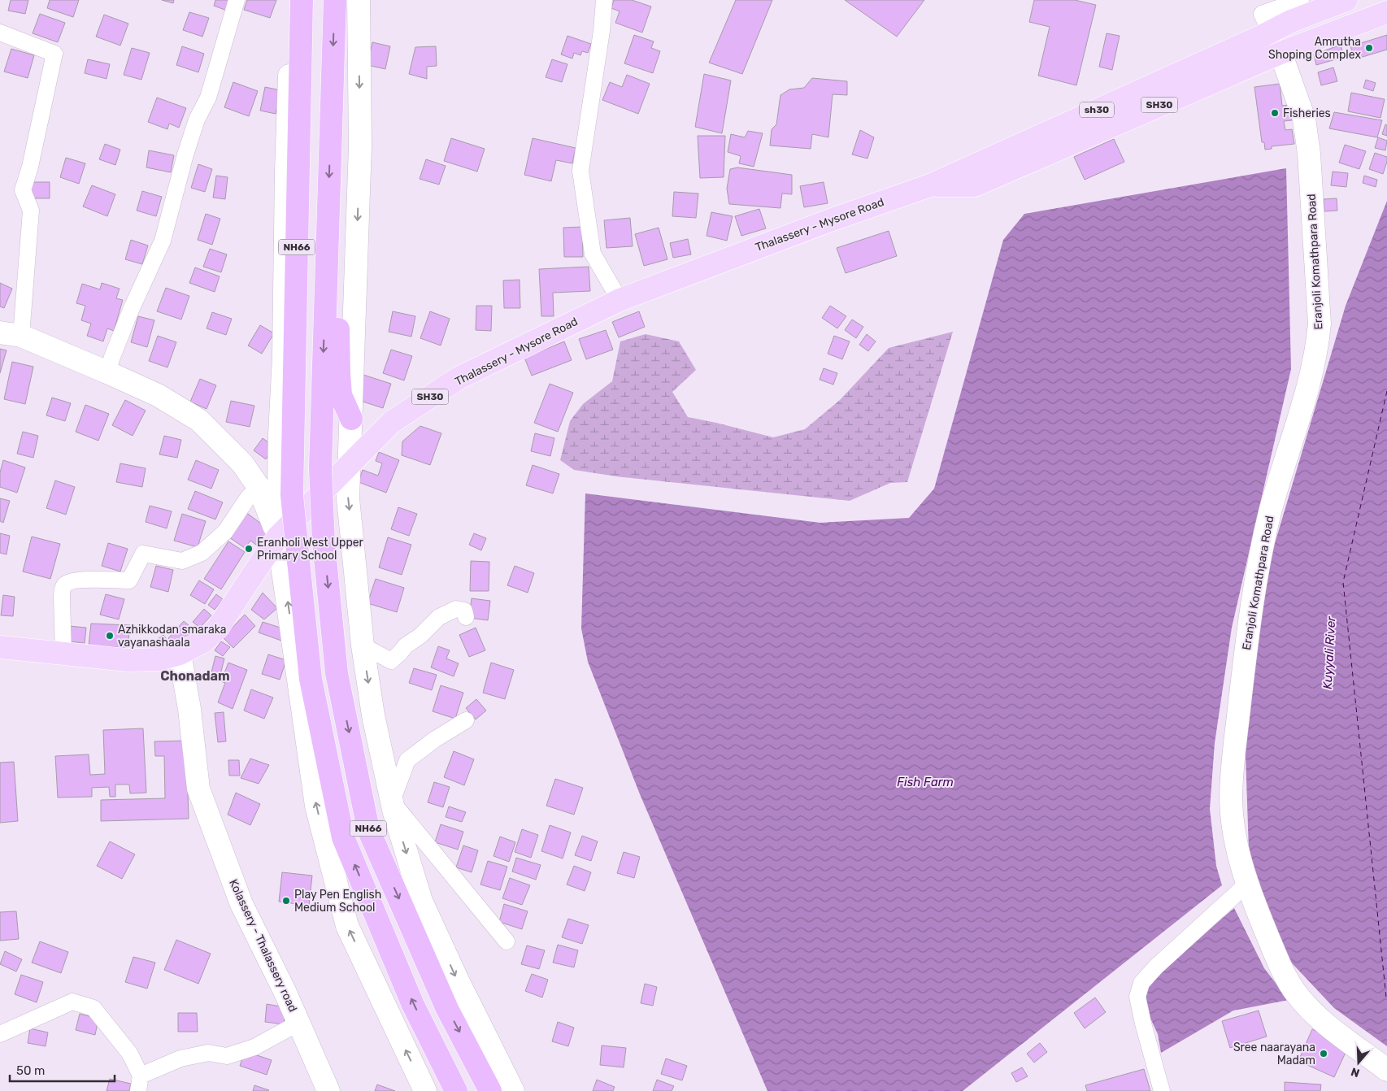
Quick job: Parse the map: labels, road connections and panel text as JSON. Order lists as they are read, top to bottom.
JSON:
{
  "streets": {
    "highway": ["NH66"],
    "main road": ["SH30", "sh30", "Thalassery - Mysore Road"],
    "street": ["Eranjoli Komathpara Road", "Kolassery - Thalassery road"]
  },
  "crossings": [
    ["SH30", "sh30"],
    ["SH30", "Thalassery - Mysore Road"],
    ["SH30", "Eranjoli Komathpara Road"],
    ["sh30", "Thalassery - Mysore Road"],
    ["Thalassery - Mysore Road", "Kolassery - Thalassery road"]
  ],
  "districts": ["Chonadam"],
  "water": ["Kuyyali River", "Fish Farm"],
  "places": [
    "Amrutha Shoping Complex",
    "Fisheries",
    "Eranholi West Upper Primary School",
    "Azhikkodan smaraka vayanashaala",
    "Play Pen English Medium School",
    "Sree naarayana Madam"
  ],
  "scale_bar": "50 m",
  "north": "bottom"
}
